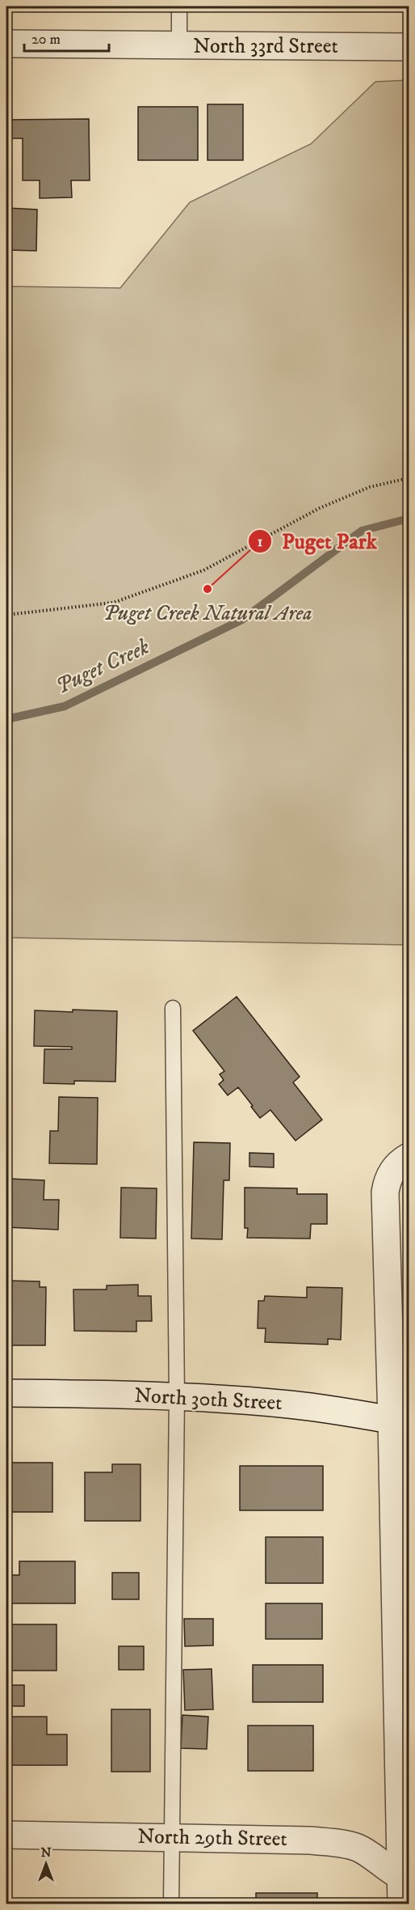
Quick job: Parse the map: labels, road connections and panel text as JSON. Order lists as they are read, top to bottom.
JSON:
{
  "streets": {
    "street": ["North 33rd Street", "North 30th Street", "North 29th Street"]
  },
  "water": ["Puget Creek"],
  "parks": ["Puget Creek Natural Area"],
  "places": ["Puget Park"],
  "scale_bar": "20 m",
  "north": "top"
}
